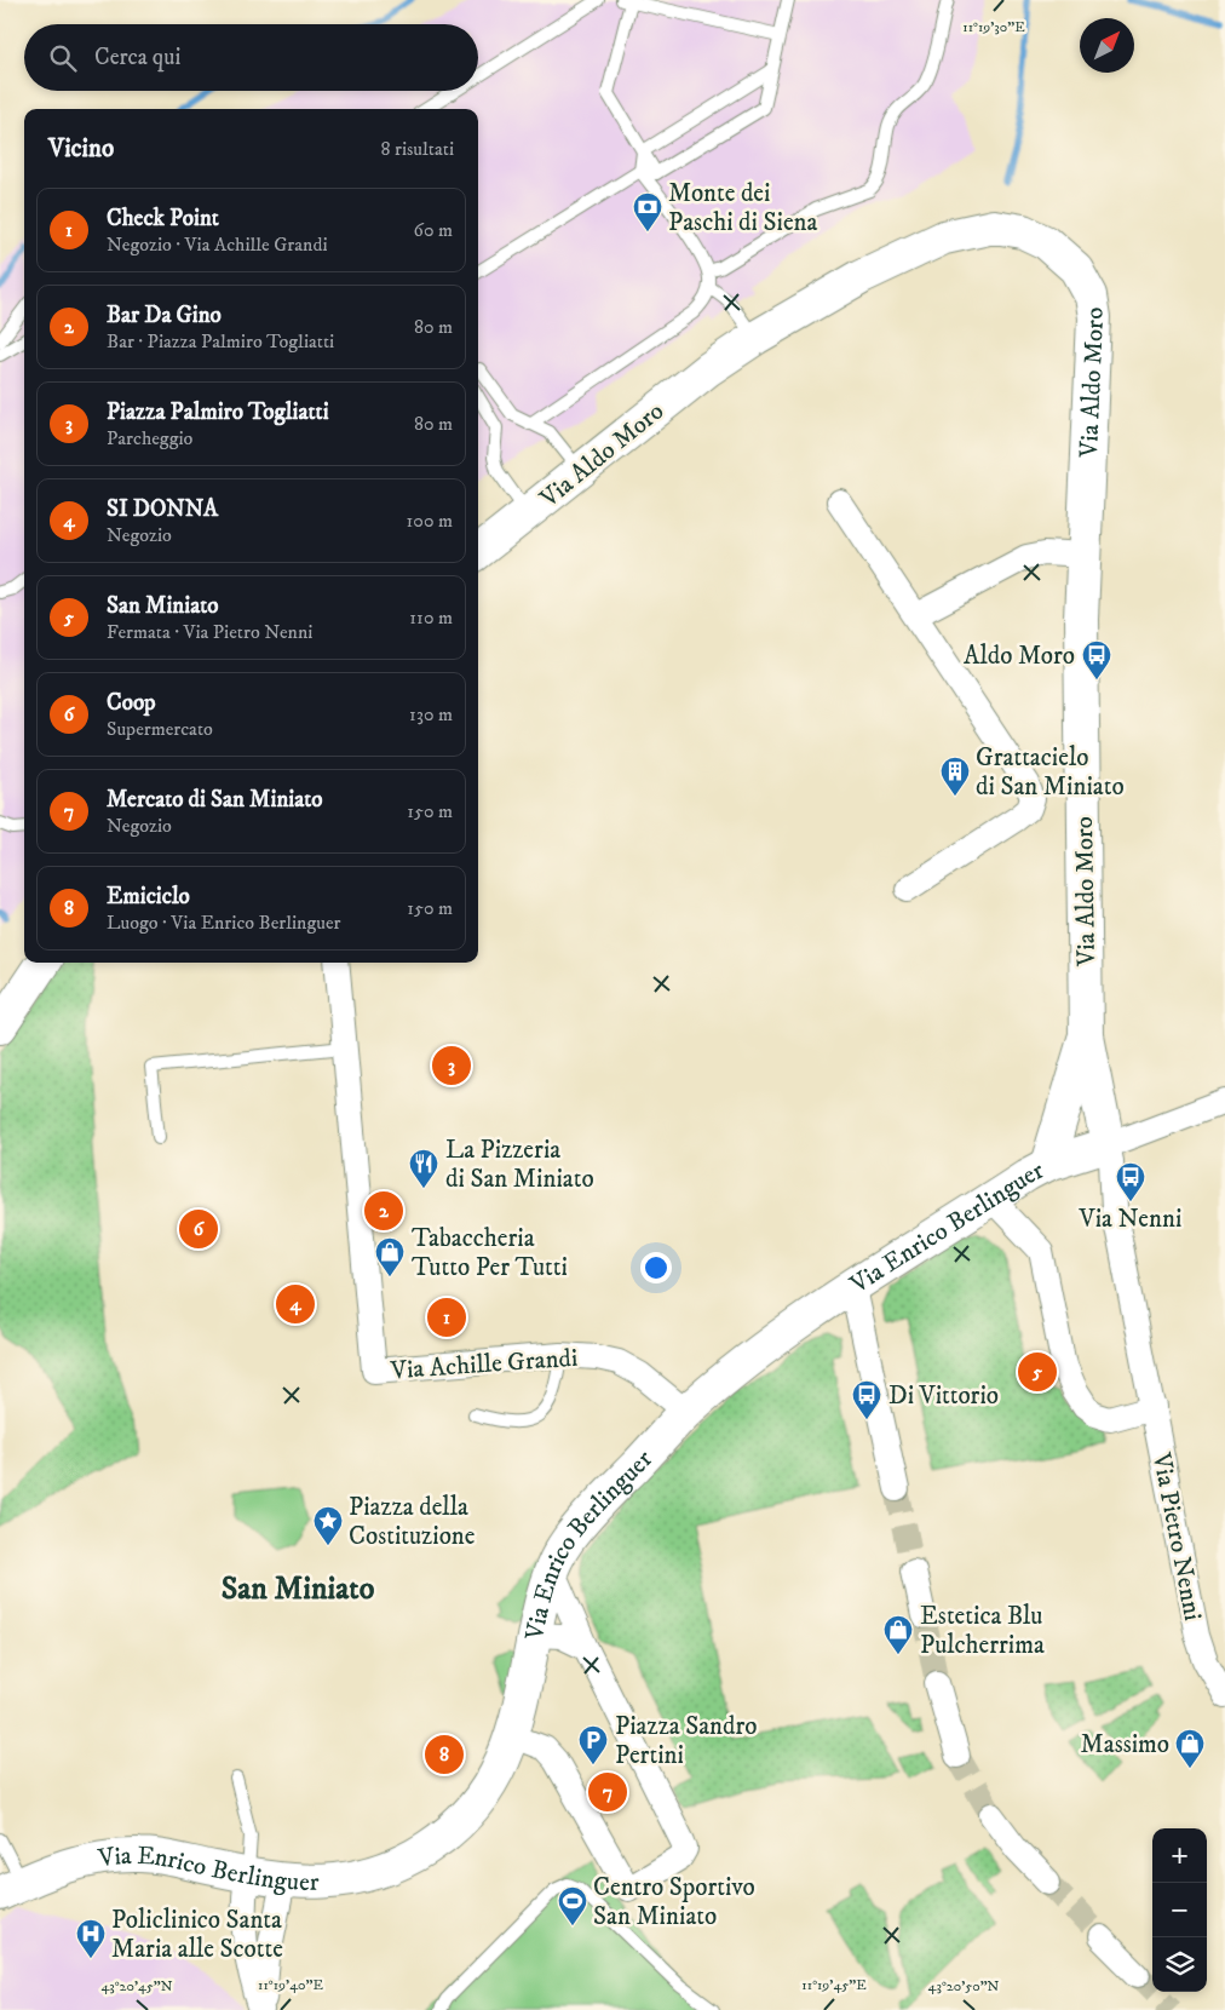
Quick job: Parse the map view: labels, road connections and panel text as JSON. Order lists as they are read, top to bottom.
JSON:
{
  "streets": {
    "street": [
      "Via Aldo Moro",
      "Via Enrico Berlinguer",
      "Via Achille Grandi",
      "Via Pietro Nenni"
    ]
  },
  "crossings": [
    ["Via Aldo Moro", "Via Enrico Berlinguer"],
    ["Via Aldo Moro", "Via Pietro Nenni"],
    ["Via Enrico Berlinguer", "Via Achille Grandi"],
    ["Via Enrico Berlinguer", "Via Pietro Nenni"]
  ],
  "districts": ["San Miniato"],
  "places": {
    "bank": ["Monte dei Paschi di Siena"],
    "bus stop": ["Aldo Moro", "Via Nenni", "Di Vittorio"],
    "building": ["Grattacielo di San Miniato"],
    "restaurant": ["La Pizzeria di San Miniato"],
    "shop": ["Tabaccheria Tutto Per Tutti", "Estetica Blu Pulcherrima", "Massimo"],
    "place": ["Piazza della Costituzione"],
    "parking": ["Piazza Sandro Pertini"],
    "sports": ["Centro Sportivo San Miniato"],
    "hospital": ["Policlinico Santa Maria alle Scotte"]
  },
  "north": "top right",
  "page": {
    "search": "Cerca qui",
    "heading": ["Vicino", "8 risultati"],
    "list": [
      {
        "mark": "1",
        "name": "Check Point",
        "note": "Negozio · Via Achille Grandi",
        "value": "60 m"
      },
      {
        "mark": "2",
        "name": "Bar Da Gino",
        "note": "Bar · Piazza Palmiro Togliatti",
        "value": "80 m"
      },
      {
        "mark": "3",
        "name": "Piazza Palmiro Togliatti",
        "note": "Parcheggio",
        "value": "80 m"
      },
      {
        "mark": "4",
        "name": "SI DONNA",
        "note": "Negozio",
        "value": "100 m"
      },
      {
        "mark": "5",
        "name": "San Miniato",
        "note": "Fermata · Via Pietro Nenni",
        "value": "110 m"
      },
      {
        "mark": "6",
        "name": "Coop",
        "note": "Supermercato",
        "value": "130 m"
      },
      {
        "mark": "7",
        "name": "Mercato di San Miniato",
        "note": "Negozio",
        "value": "150 m"
      },
      {
        "mark": "8",
        "name": "Emiciclo",
        "note": "Luogo · Via Enrico Berlinguer",
        "value": "150 m"
      }
    ],
    "pins": [
      "3",
      "2",
      "6",
      "4",
      "1",
      "5",
      "8",
      "7"
    ],
    "map_buttons": ["+", "−"]
  },
  "coordinates": [
    "11°19'30\"E",
    "11°19'40\"E",
    "11°19'45\"E",
    "43°20'45\"N",
    "43°20'50\"N"
  ]
}
